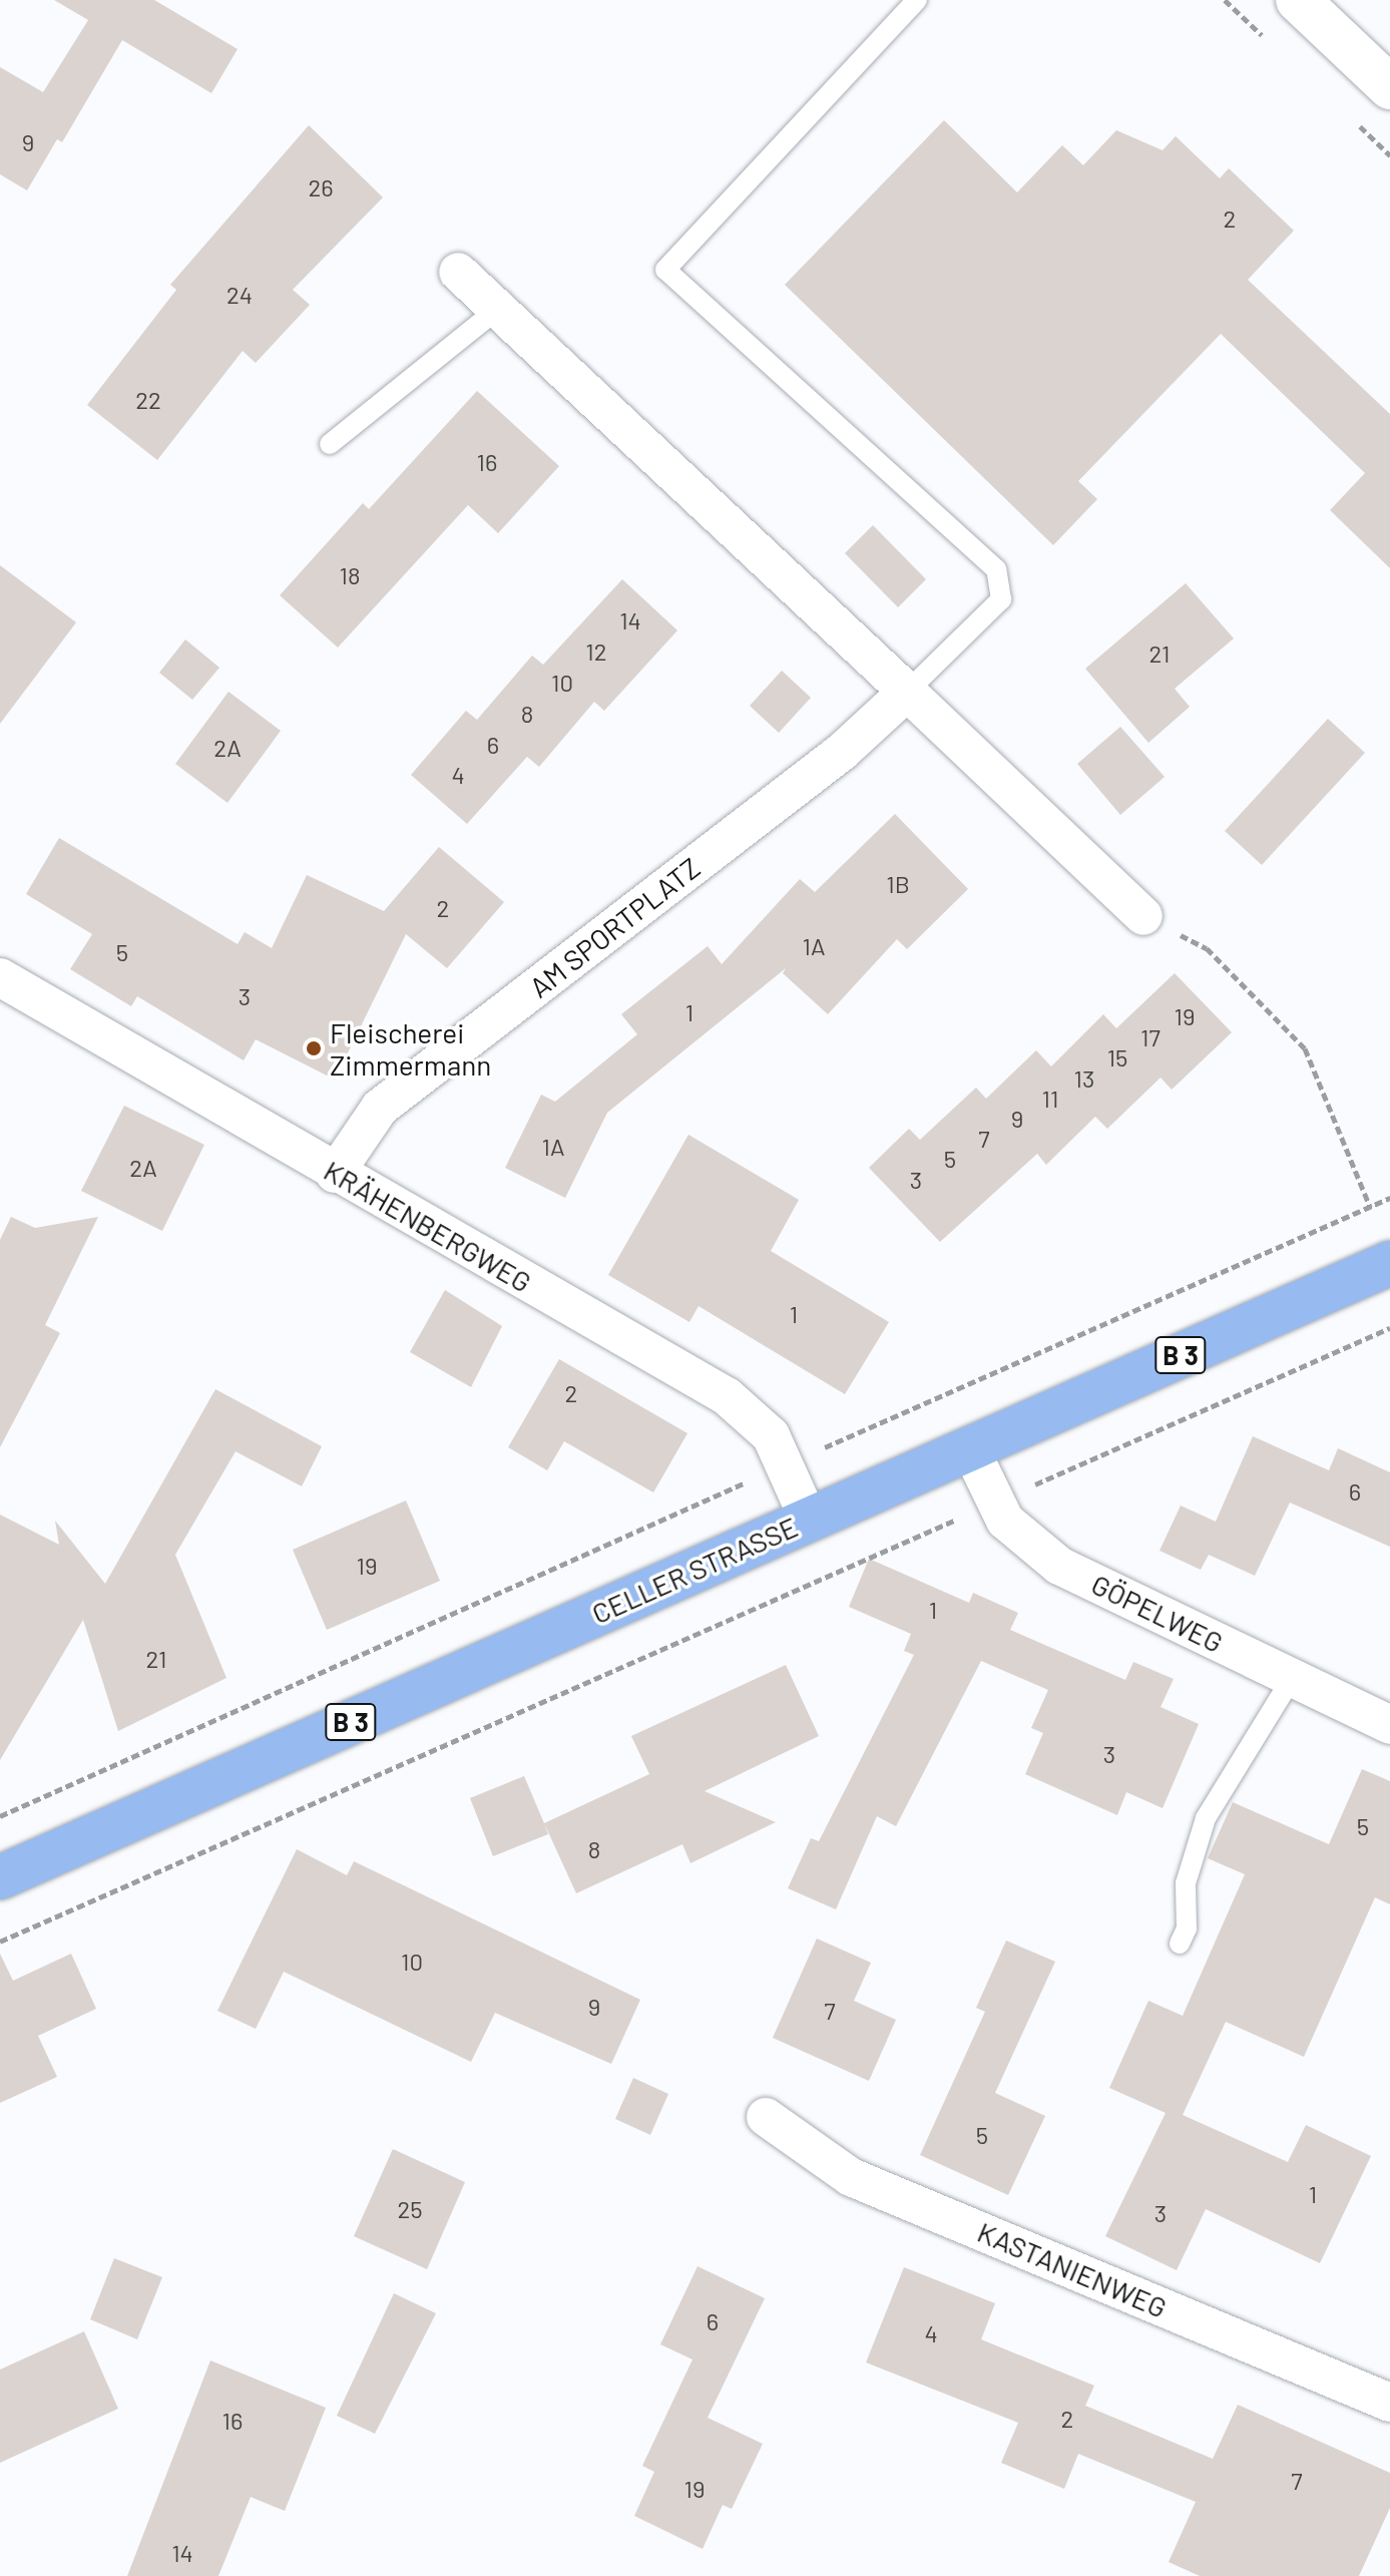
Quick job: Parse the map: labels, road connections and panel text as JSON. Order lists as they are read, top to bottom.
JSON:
{
  "streets": {
    "main road": ["B 3", "CELLER STRASSE"],
    "street": [
      "AM SPORTPLATZ",
      "KRÄHENBERGWEG",
      "GÖPELWEG",
      "KASTANIENWEG"
    ]
  },
  "crossings": [
    ["AM SPORTPLATZ", "KRÄHENBERGWEG"],
    ["KRÄHENBERGWEG", "CELLER STRASSE"],
    ["CELLER STRASSE", "GÖPELWEG"]
  ],
  "places": ["Fleischerei Zimmermann"],
  "house_numbers": [
    "9",
    "26",
    "2",
    "24",
    "22",
    "16",
    "18",
    "14",
    "12",
    "21",
    "10",
    "8",
    "6",
    "2A",
    "4",
    "1B",
    "2",
    "1A",
    "5",
    "3",
    "1",
    "19",
    "17",
    "15",
    "13",
    "11",
    "9",
    "7",
    "1A",
    "5",
    "2A",
    "3",
    "1",
    "2",
    "6",
    "19",
    "1",
    "21",
    "3",
    "5",
    "8",
    "10",
    "9",
    "7",
    "5",
    "1",
    "25",
    "3",
    "6",
    "4",
    "2",
    "16",
    "7",
    "19",
    "14"
  ]
}
